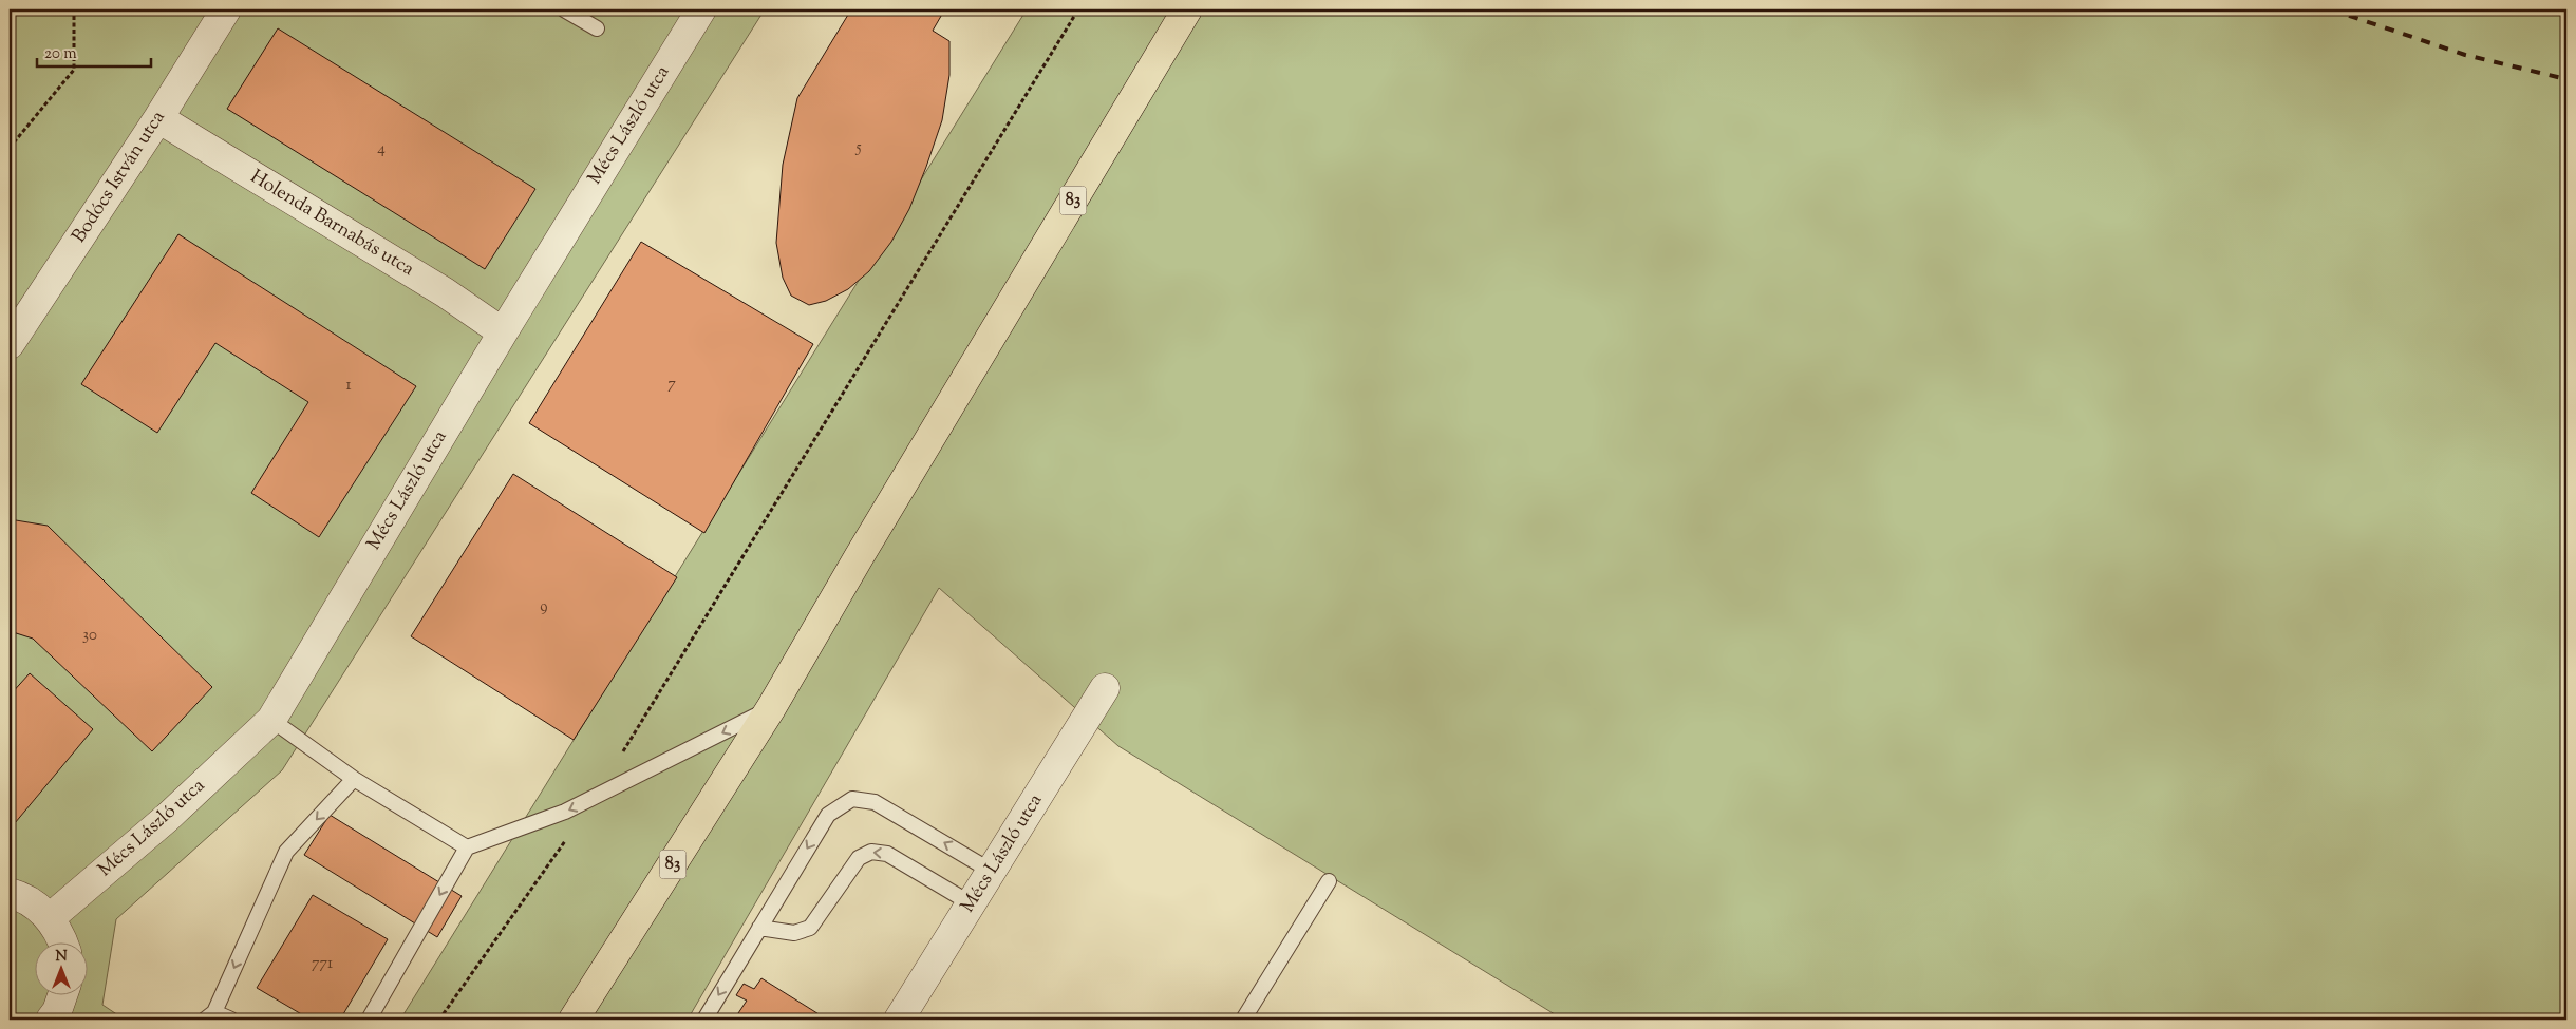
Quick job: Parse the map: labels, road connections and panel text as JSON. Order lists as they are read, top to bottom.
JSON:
{
  "streets": {
    "main road": ["83"],
    "street": ["Mécs László utca", "Bodócs István utca", "Holenda Barnabás utca"]
  },
  "crossings": [
    ["Mécs László utca", "Holenda Barnabás utca"],
    ["Bodócs István utca", "Holenda Barnabás utca"]
  ],
  "house_numbers": [
    "5",
    "4",
    "7",
    "1",
    "9",
    "30",
    "771"
  ],
  "scale_bar": "20 m",
  "north": "top"
}
